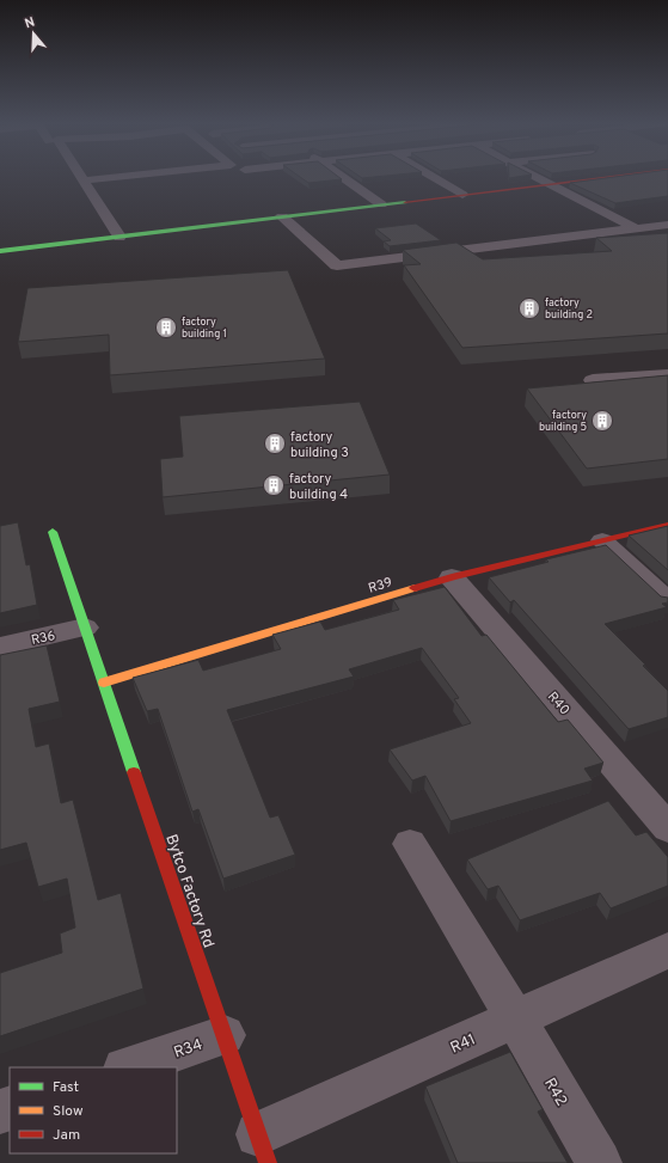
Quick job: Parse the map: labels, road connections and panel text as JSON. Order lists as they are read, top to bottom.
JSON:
{
  "streets": {
    "street": [
      "R39",
      "R36",
      "R40",
      "Bytco Factory Rd",
      "R41",
      "R34",
      "R42"
    ]
  },
  "crossings": [
    ["R39", "R40"],
    ["R39", "Bytco Factory Rd"],
    ["R36", "Bytco Factory Rd"],
    ["Bytco Factory Rd", "R41"],
    ["Bytco Factory Rd", "R34"],
    ["R41", "R42"]
  ],
  "places": {
    "building": [
      "factory building 2",
      "factory building 1",
      "factory building 5",
      "factory building 3",
      "factory building 4"
    ]
  },
  "legend": ["Fast", "Slow", "Jam"],
  "north": "top"
}
